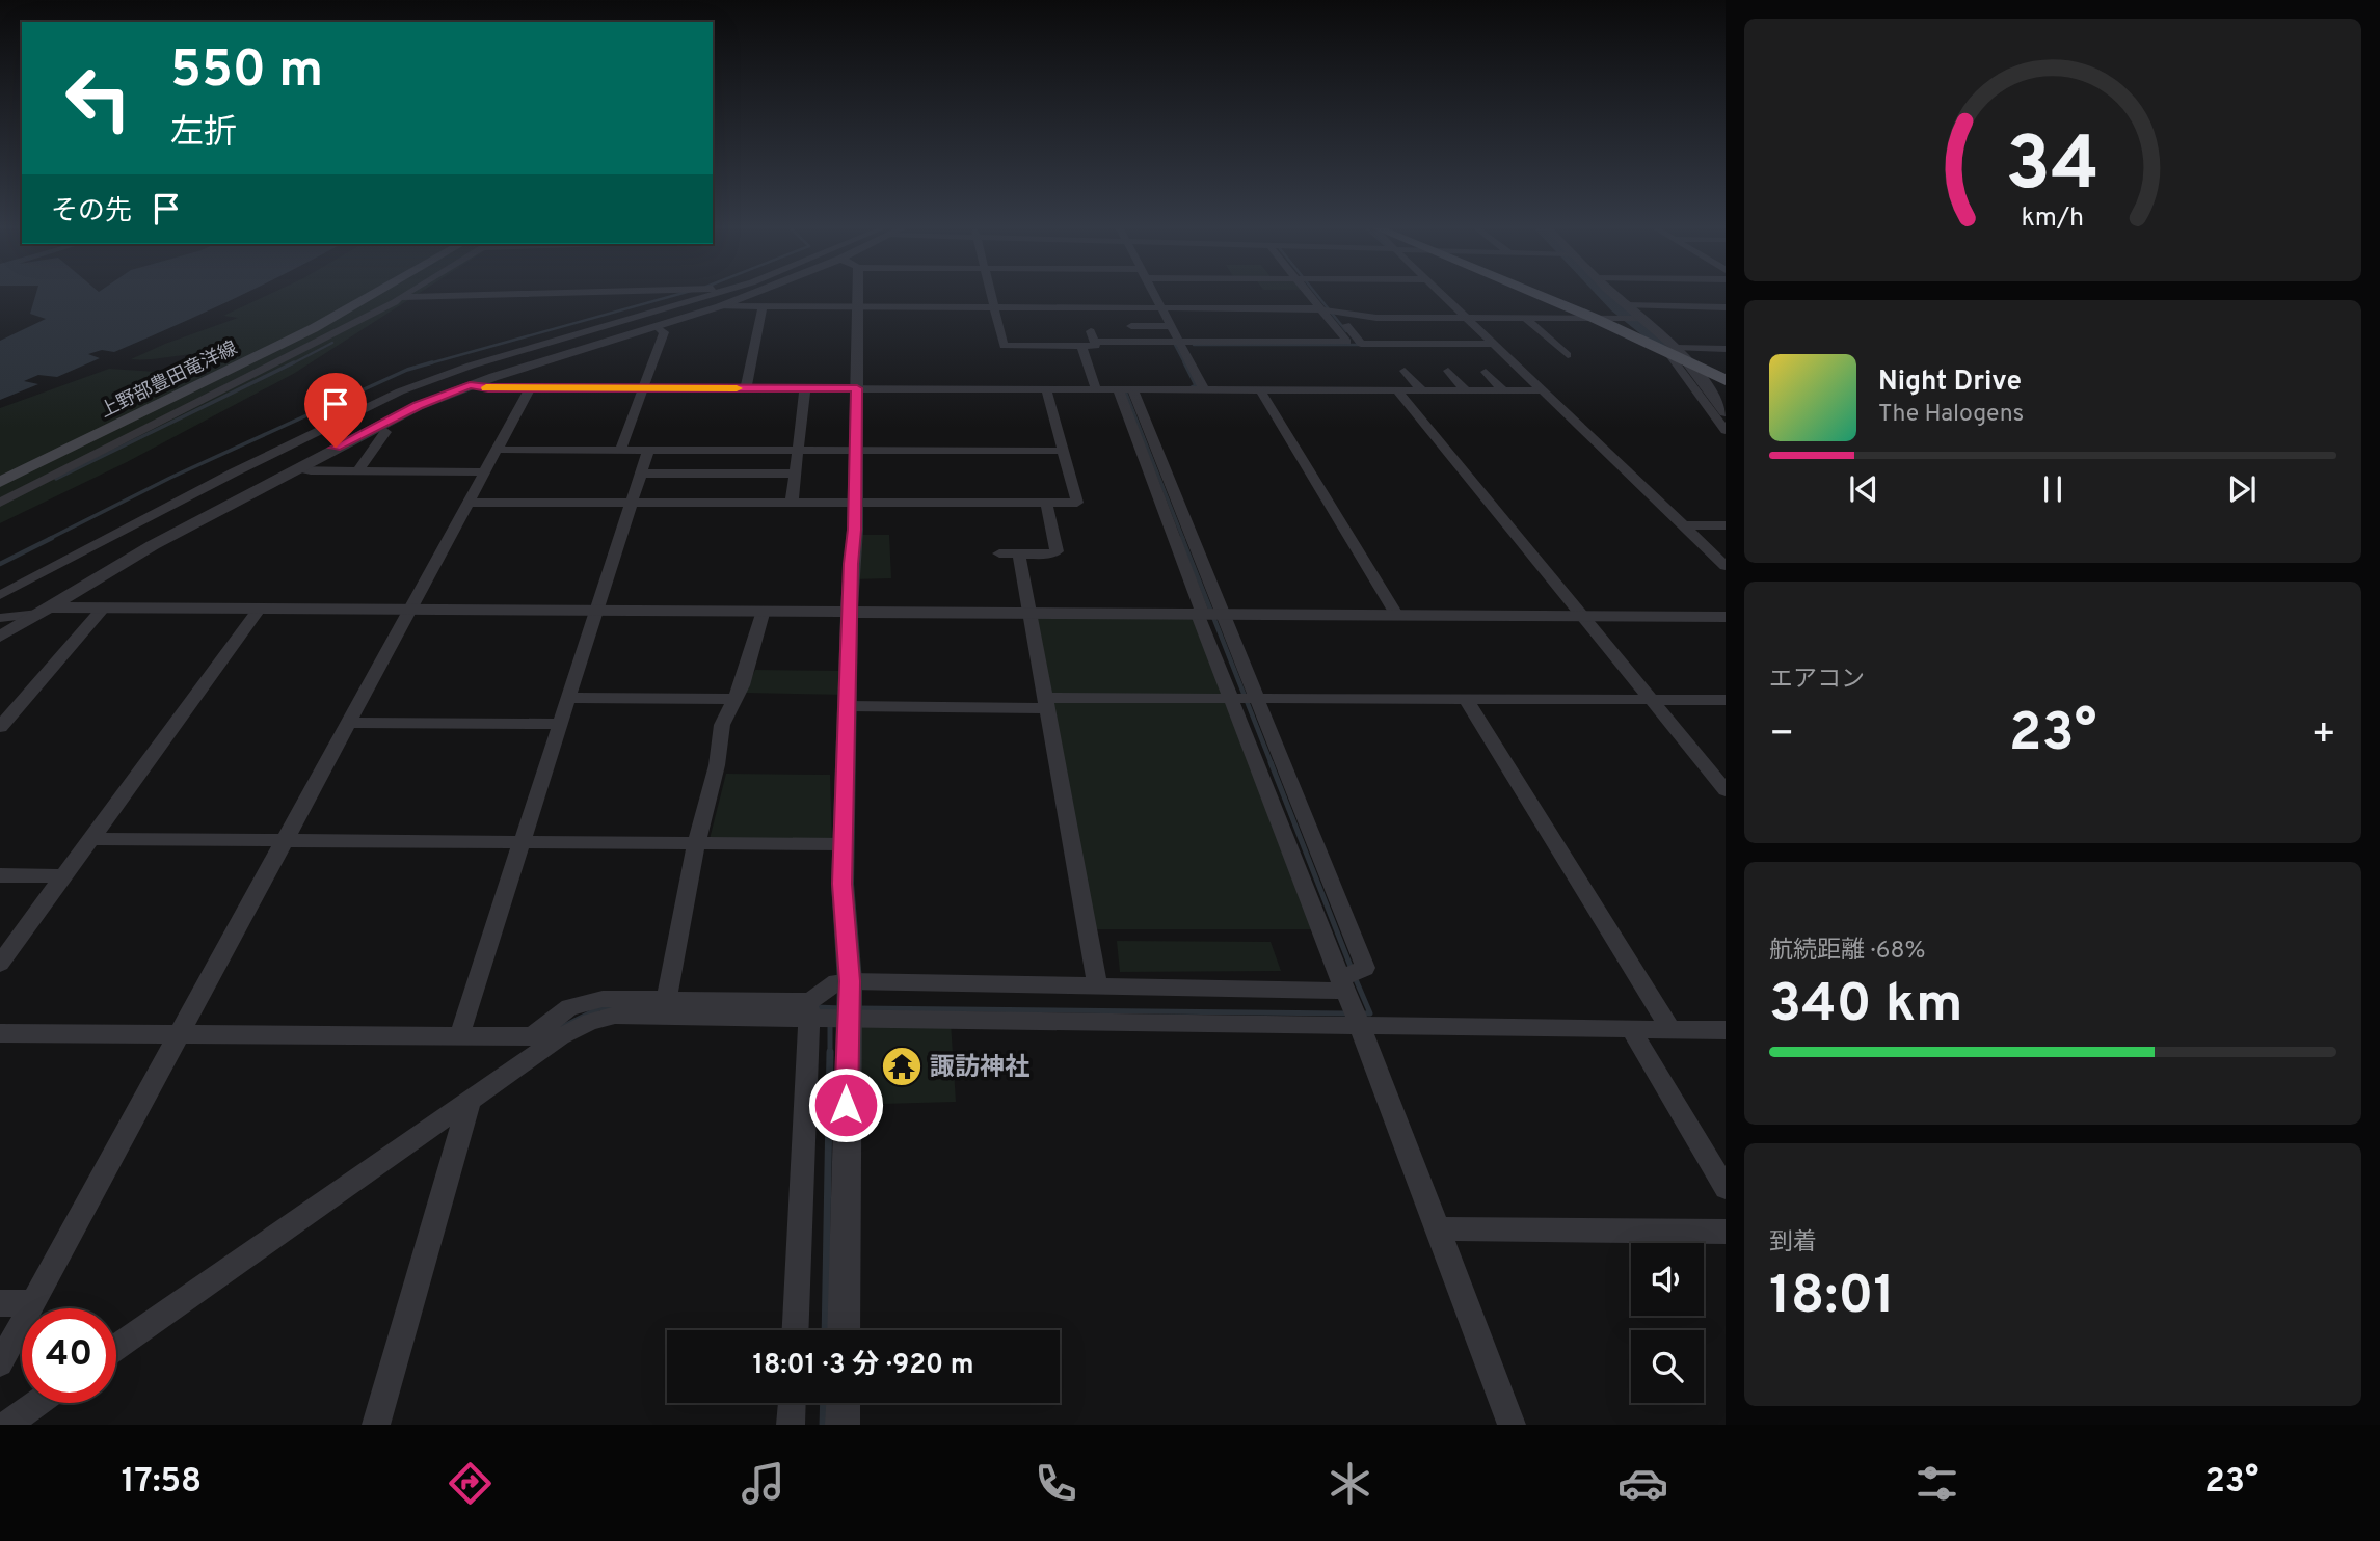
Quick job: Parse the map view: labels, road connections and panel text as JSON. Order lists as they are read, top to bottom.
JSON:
{
  "streets": {
    "main road": ["上野部豊田竜洋線"]
  },
  "places": {
    "temple": ["諏訪神社"]
  },
  "page": {
    "turn": ["550 m", "左折"],
    "then": "その先",
    "song": ["Night Drive", "The Halogens"],
    "tile": [
      "エアコン",
      ["航続距離 · 68%", "340 km"],
      ["到着", "18:01"]
    ],
    "heat": ["−", "23°", "+"],
    "limit": "40",
    "trip": "18:01 · 3 分 · 920 m",
    "tabs": ["17:58", "23°"],
    "gauge": ["34", "km/h"]
  }
}
